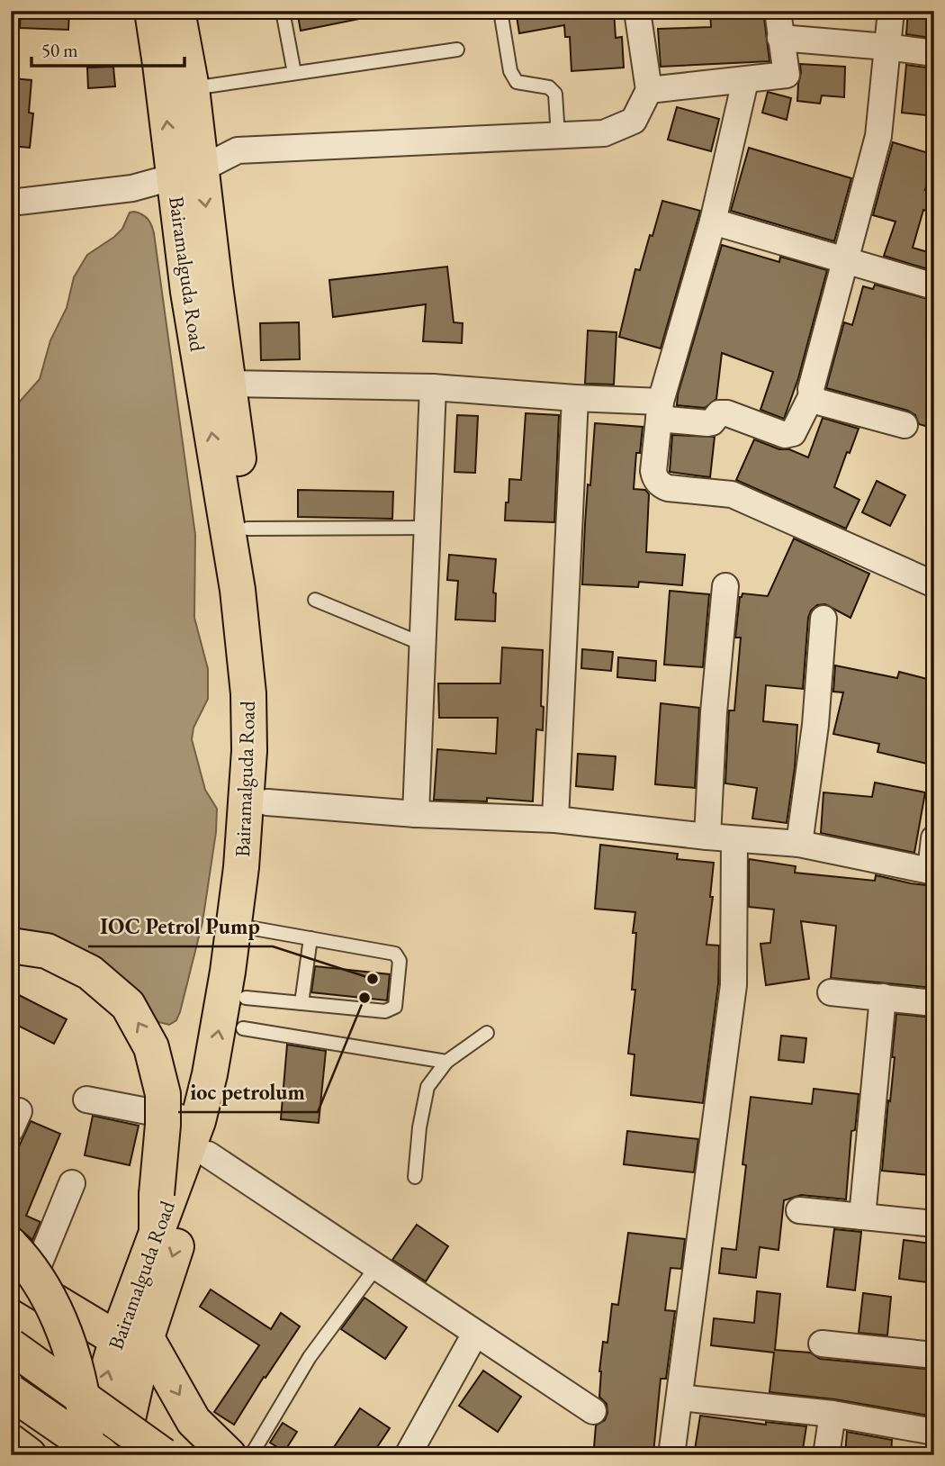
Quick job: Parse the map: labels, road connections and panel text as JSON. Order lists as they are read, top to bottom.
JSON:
{
  "streets": {
    "main road": ["Bairamalguda Road"]
  },
  "places": ["IOC Petrol Pump", "ioc petrolum"],
  "scale_bar": "50 m"
}
